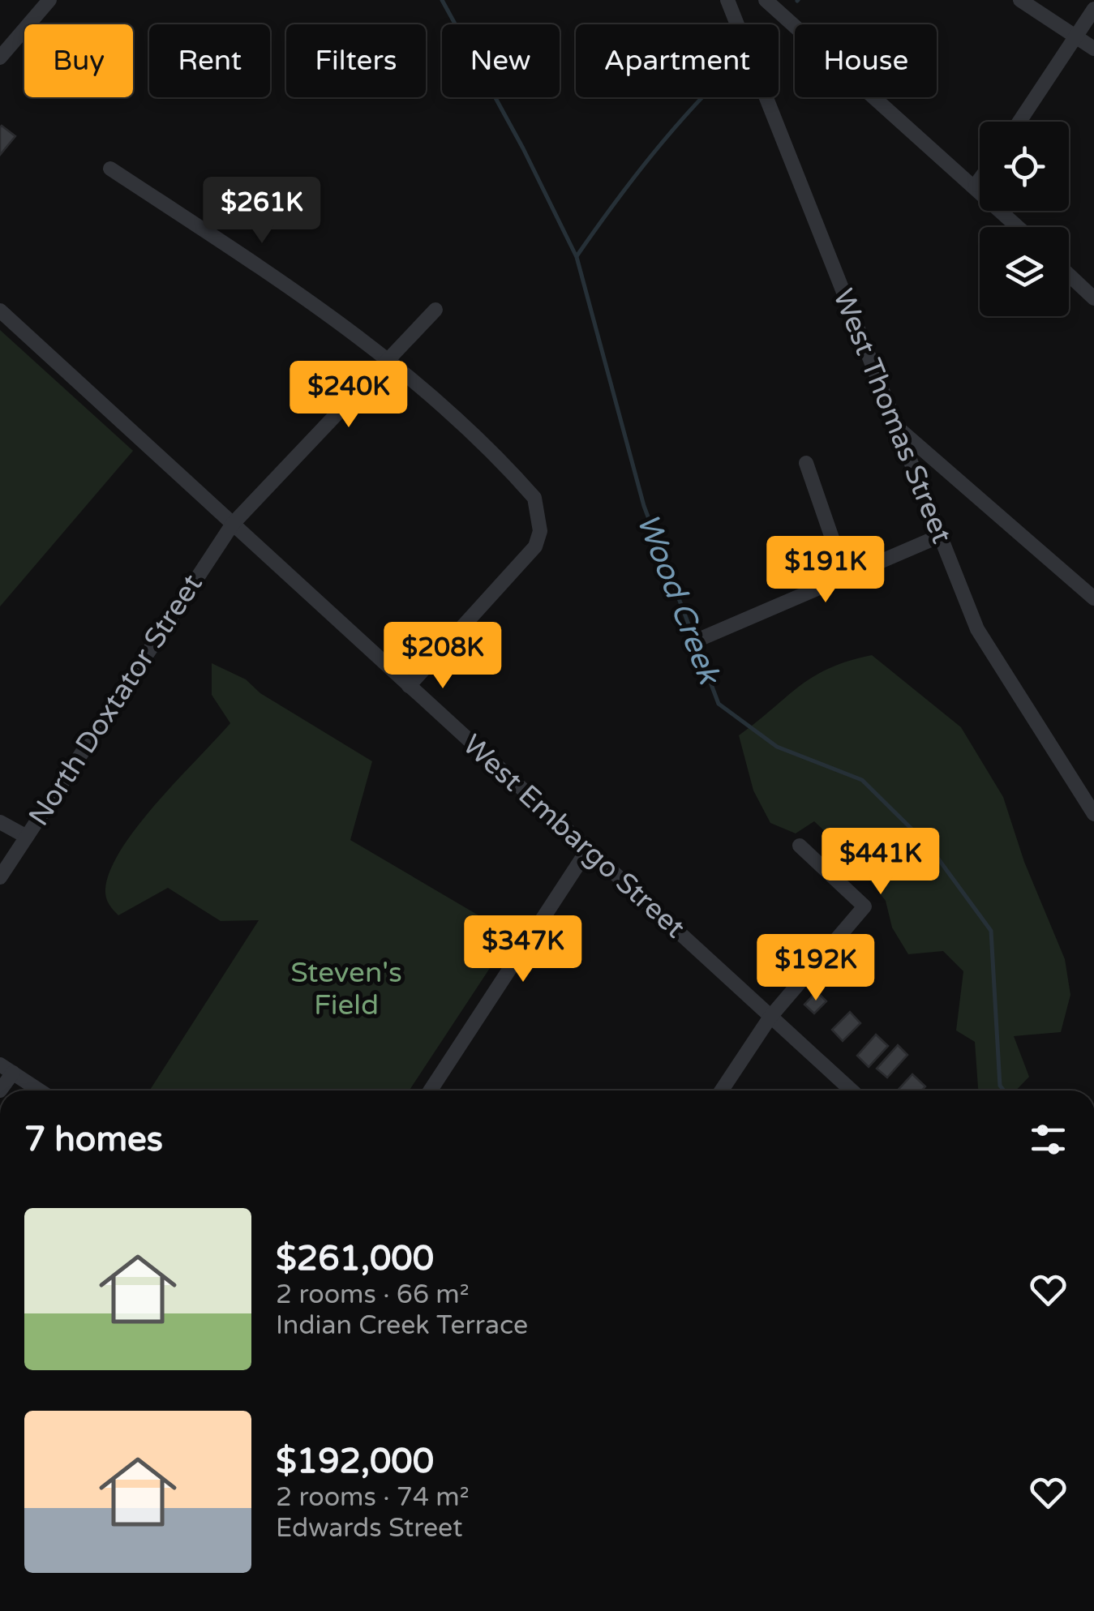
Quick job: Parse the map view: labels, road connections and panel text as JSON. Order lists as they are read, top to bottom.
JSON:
{
  "streets": {
    "street": ["West Thomas Street", "North Doxtator Street", "West Embargo Street"]
  },
  "crossings": [
    ["North Doxtator Street", "West Embargo Street"]
  ],
  "water": ["Wood Creek"],
  "parks": ["Steven's Field"],
  "page": {
    "chip": [
      "Buy",
      "Rent",
      "Filters",
      "New",
      "Apartment",
      "House"
    ],
    "price": [
      "$261K",
      "$240K",
      "$191K",
      "$208K",
      "$441K",
      "$347K",
      "$192K"
    ],
    "heading": "7 homes",
    "list": [
      {
        "name": "$261,000",
        "note": "2 rooms · 66 m² · Indian Creek Terrace"
      },
      {
        "name": "$192,000",
        "note": "2 rooms · 74 m² · Edwards Street"
      }
    ]
  }
}
